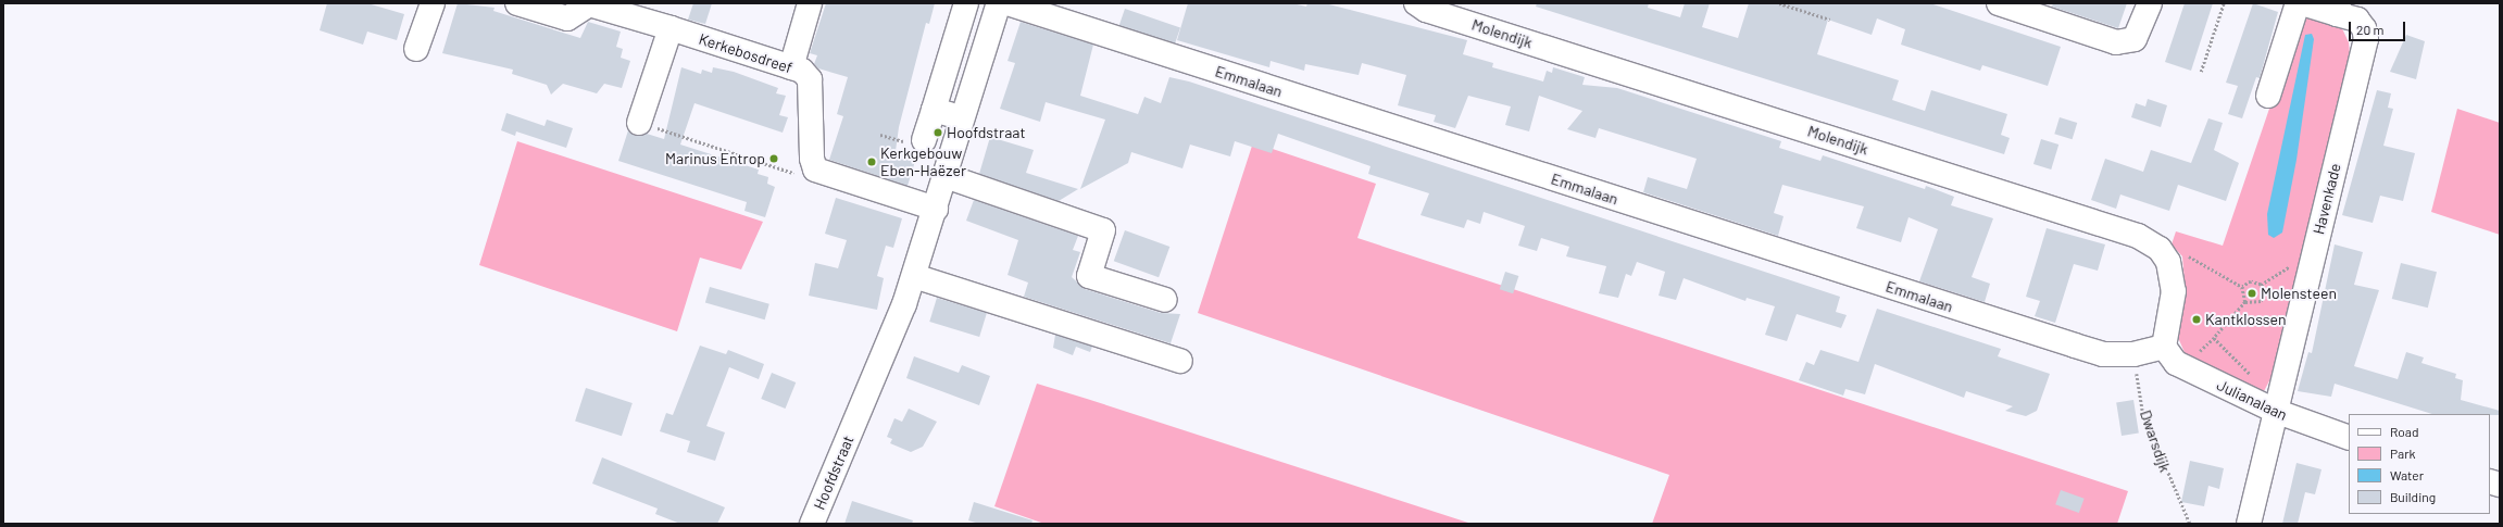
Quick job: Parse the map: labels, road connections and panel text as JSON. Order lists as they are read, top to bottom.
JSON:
{
  "streets": {
    "street": [
      "Molendijk",
      "Kerkebosdreef",
      "Emmalaan",
      "Havenkade",
      "Julianalaan",
      "Hoofdstraat"
    ],
    "path": ["Dwarsdijk"]
  },
  "crossings": [
    ["Emmalaan", "Julianalaan"],
    ["Emmalaan", "Dwarsdijk"],
    ["Havenkade", "Julianalaan"]
  ],
  "places": [
    "Hoofdstraat",
    "Marinus Entrop",
    "Kerkgebouw Eben-Haëzer",
    "Molensteen",
    "Kantklossen"
  ],
  "legend": [
    "Road",
    "Park",
    "Water",
    "Building"
  ],
  "scale_bar": "20 m"
}
